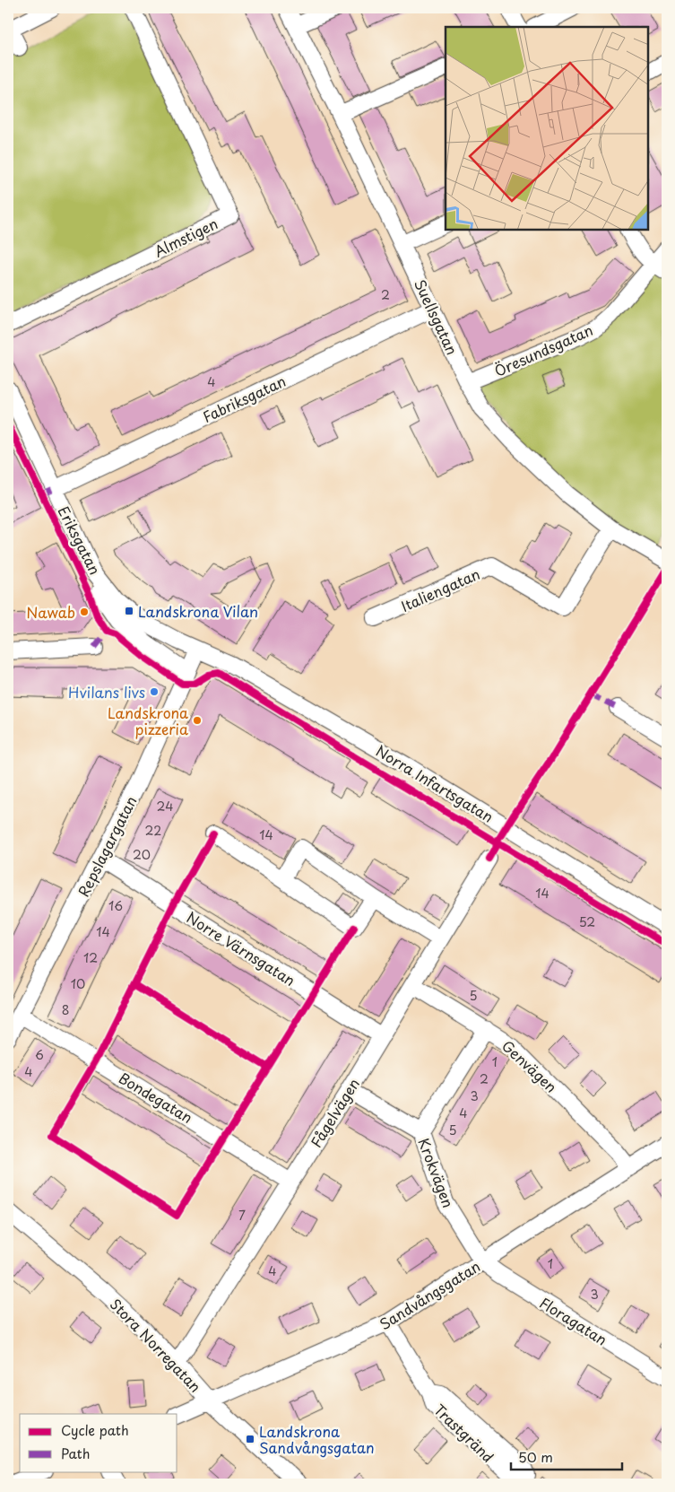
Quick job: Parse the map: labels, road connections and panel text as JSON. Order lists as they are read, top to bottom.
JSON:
{
  "streets": {
    "street": [
      "Almstigen",
      "Suellsgatan",
      "Öresundsgatan",
      "Fabriksgatan",
      "Eriksgatan",
      "Italiengatan",
      "Norra Infartsgatan",
      "Repslagargatan",
      "Norre Värnsgatan",
      "Genvägen",
      "Bondegatan",
      "Fågelvägen",
      "Krokvägen",
      "Sandvångsgatan",
      "Floragatan",
      "Stora Norregatan",
      "Trastgränd"
    ]
  },
  "crossings": [
    ["Suellsgatan", "Öresundsgatan"],
    ["Suellsgatan", "Fabriksgatan"],
    ["Suellsgatan", "Italiengatan"],
    ["Fabriksgatan", "Eriksgatan"],
    ["Eriksgatan", "Norra Infartsgatan"],
    ["Eriksgatan", "Repslagargatan"],
    ["Norra Infartsgatan", "Repslagargatan"],
    ["Repslagargatan", "Norre Värnsgatan"],
    ["Repslagargatan", "Bondegatan"],
    ["Norre Värnsgatan", "Fågelvägen"],
    ["Genvägen", "Fågelvägen"],
    ["Genvägen", "Sandvångsgatan"],
    ["Bondegatan", "Fågelvägen"],
    ["Fågelvägen", "Krokvägen"],
    ["Fågelvägen", "Stora Norregatan"],
    ["Krokvägen", "Sandvångsgatan"],
    ["Krokvägen", "Floragatan"],
    ["Sandvångsgatan", "Floragatan"],
    ["Sandvångsgatan", "Stora Norregatan"]
  ],
  "places": {
    "transit": ["Landskrona Vilan", "Landskrona Sandvångsgatan"],
    "other": ["Nawab", "Hvilans livs", "Landskrona pizzeria"]
  },
  "house_numbers": [
    "2",
    "4",
    "24",
    "22",
    "14",
    "20",
    "14",
    "16",
    "52",
    "14",
    "12",
    "10",
    "5",
    "8",
    "6",
    "1",
    "4",
    "2",
    "3",
    "4",
    "5",
    "7",
    "1",
    "4",
    "3"
  ],
  "legend": ["Cycle path", "Path"],
  "scale_bar": "50 m"
}
